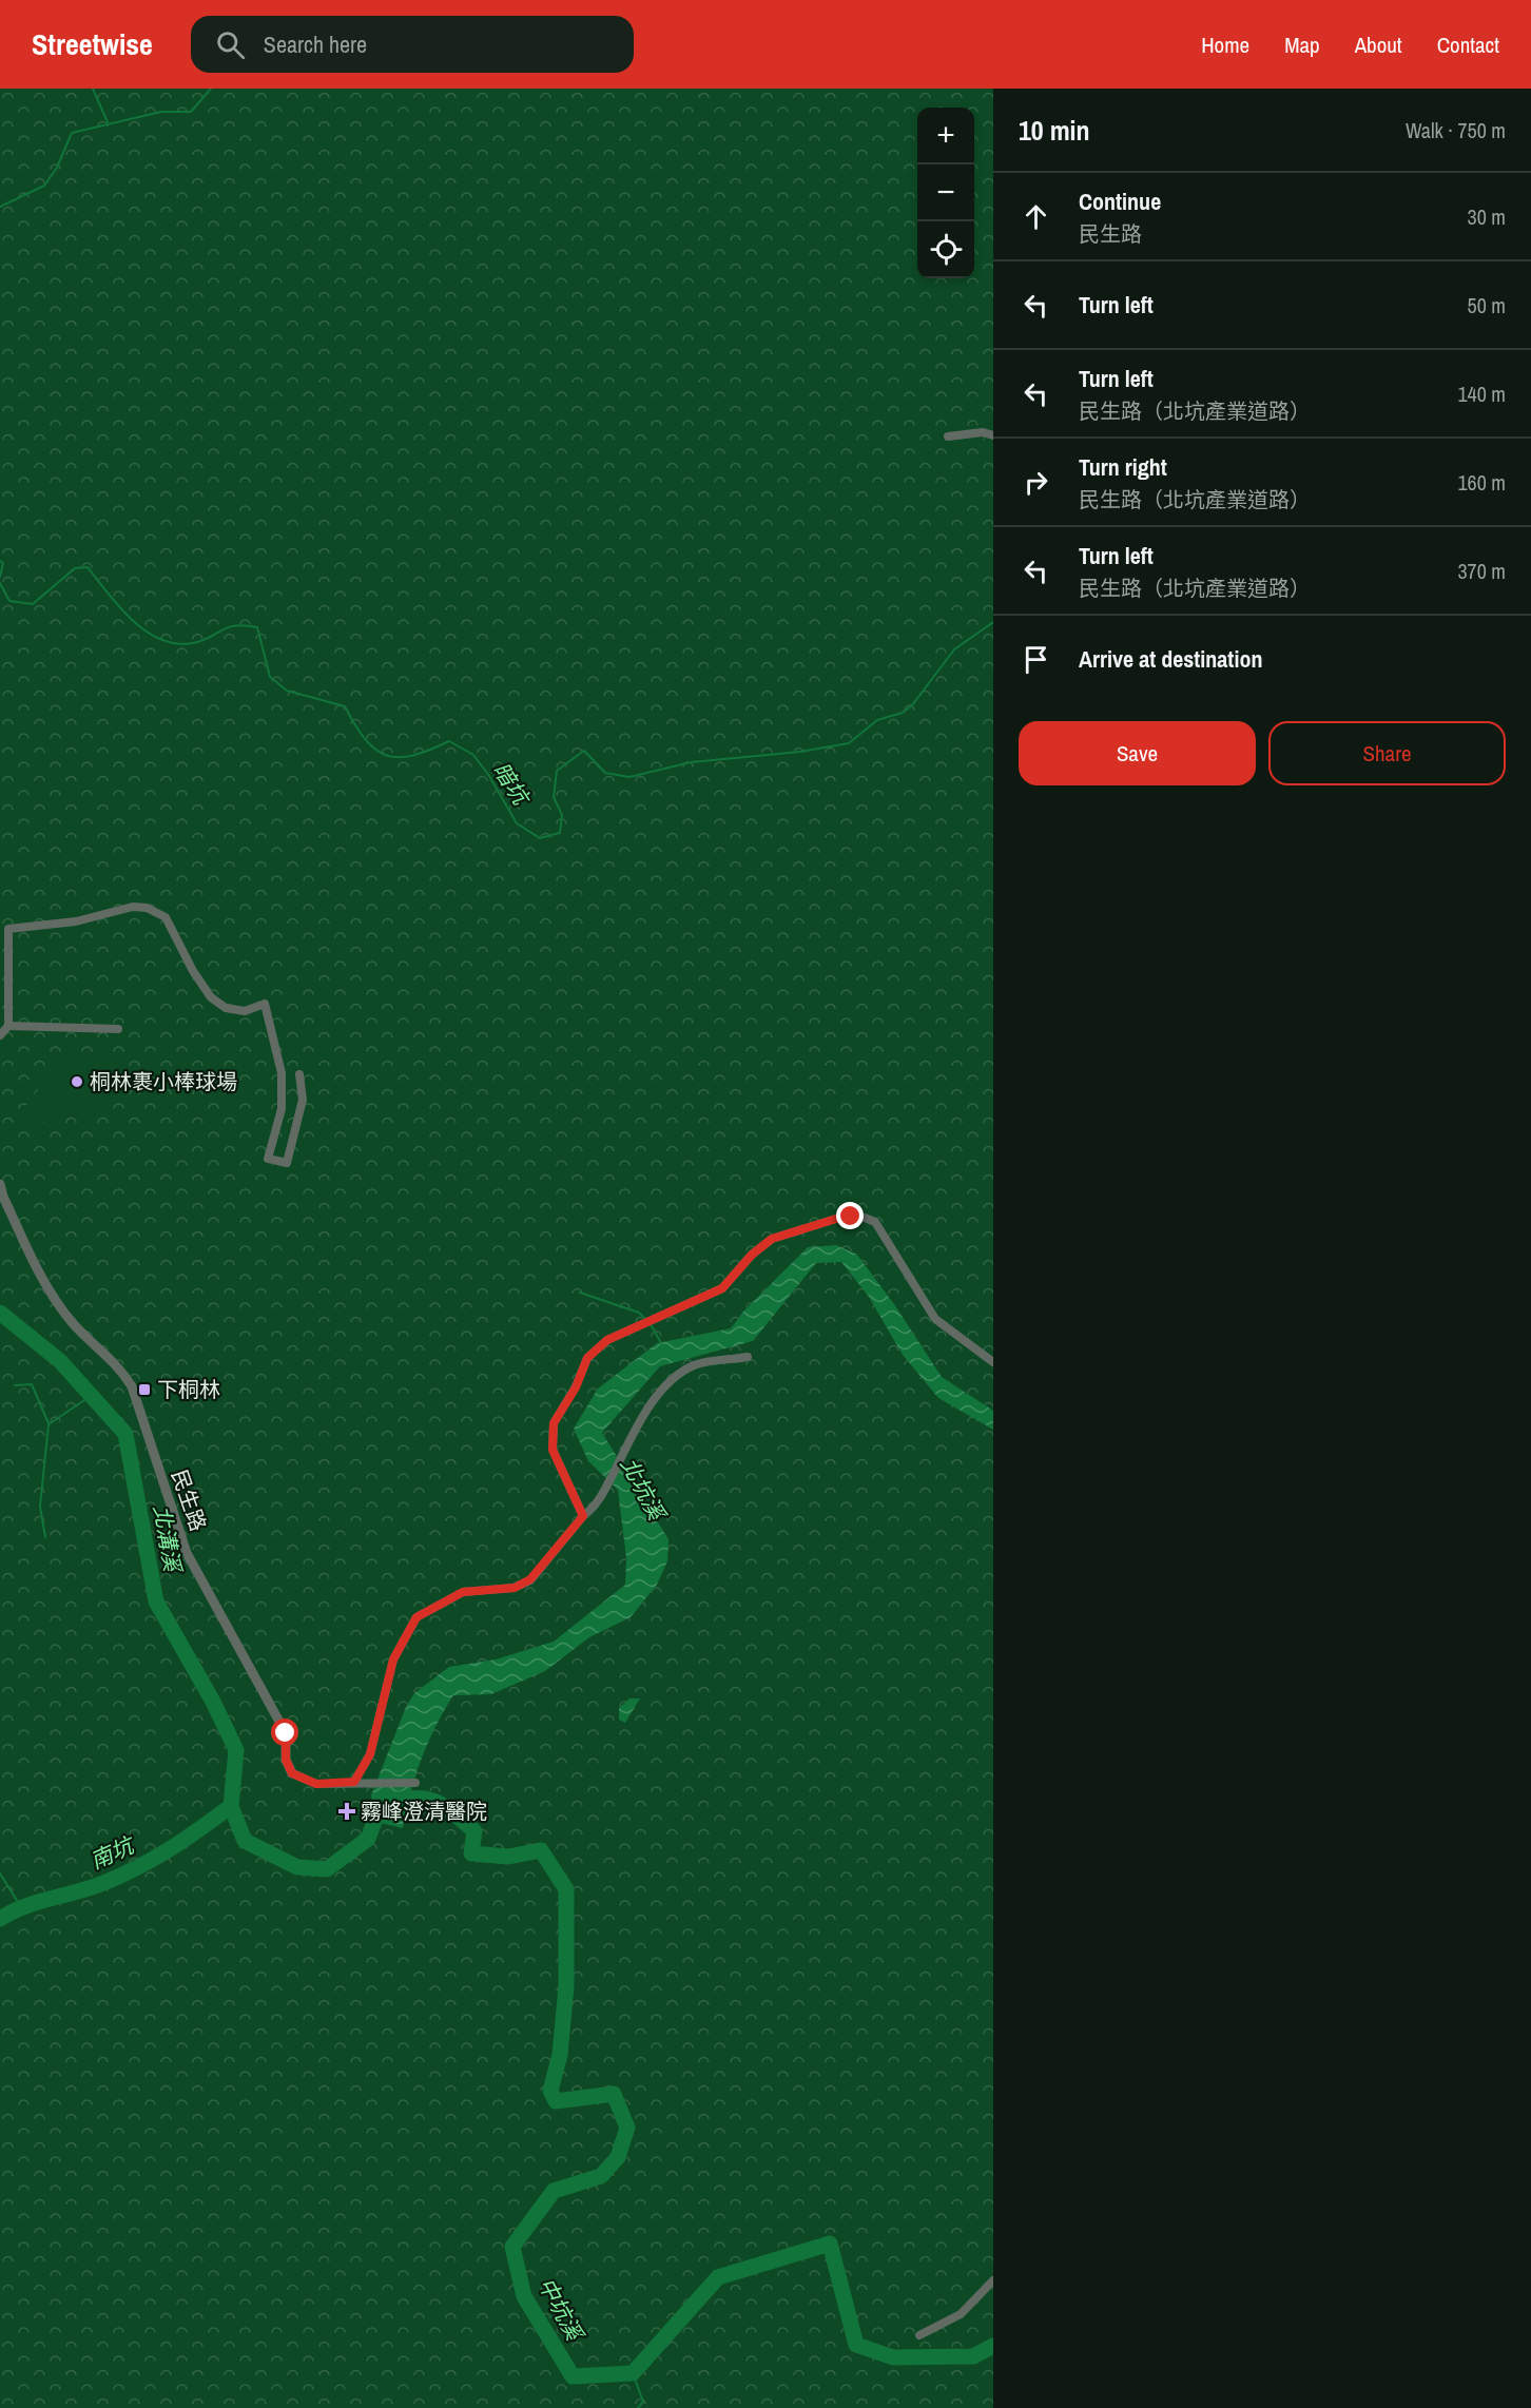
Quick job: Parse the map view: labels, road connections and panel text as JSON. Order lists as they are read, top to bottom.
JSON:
{
  "streets": {
    "street": ["民生路"]
  },
  "water": [
    "暗坑",
    "北坑溪",
    "北溝溪",
    "南坑",
    "中坑溪"
  ],
  "places": {
    "other": ["桐林裹小棒球場"],
    "transit": ["下桐林"],
    "health": ["霧峰澄清醫院"]
  },
  "page": {
    "header": "Streetwise",
    "search": "Search here",
    "nav": [
      "Home",
      "Map",
      "About",
      "Contact"
    ],
    "heading": ["10 min", "Walk · 750 m"],
    "map_buttons": ["+", "−"],
    "list": [
      ["Continue", "民生路", "30 m"],
      ["Turn left", "50 m"],
      ["Turn left", "民生路（北坑產業道路）", "140 m"],
      ["Turn right", "民生路（北坑產業道路）", "160 m"],
      ["Turn left", "民生路（北坑產業道路）", "370 m"],
      "Arrive at destination"
    ],
    "buttons": ["Save", "Share"]
  }
}
